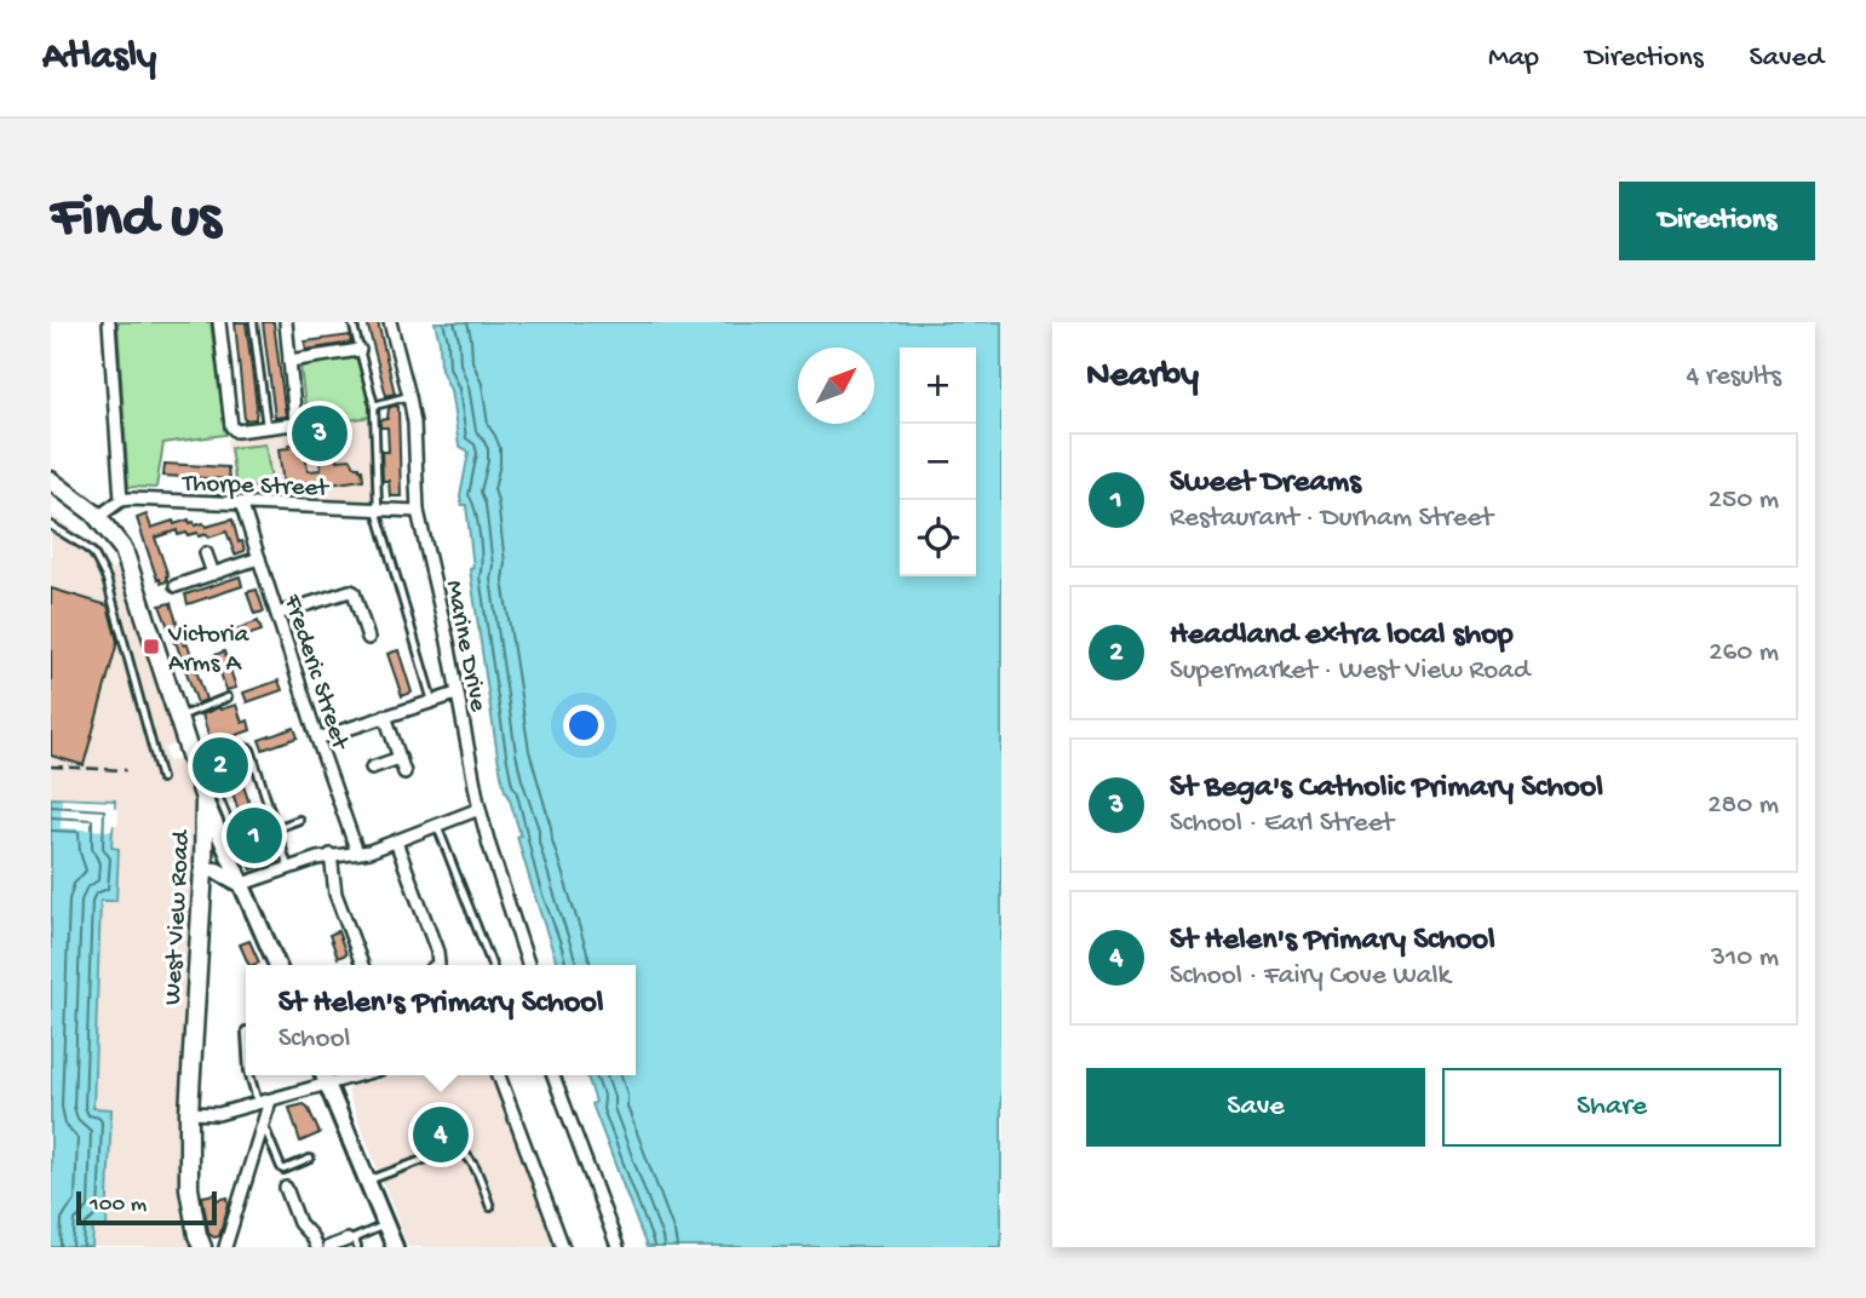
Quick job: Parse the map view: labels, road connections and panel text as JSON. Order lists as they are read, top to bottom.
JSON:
{
  "streets": {
    "main road": ["West View Road"],
    "street": ["Thorpe Street", "Marine Drive", "Frederic Street"]
  },
  "crossings": [
    ["Thorpe Street", "Marine Drive"],
    ["Thorpe Street", "Frederic Street"]
  ],
  "places": {
    "transit": ["Victoria Arms A"]
  },
  "scale_bar": "100 m",
  "north": "top right",
  "page": {
    "header": "Atlasly",
    "nav": ["Map", "Directions", "Saved"],
    "buttons": [
      "Directions",
      ["Save", "Share"]
    ],
    "title": "Find us",
    "heading": ["Nearby", "4 results"],
    "map_buttons": ["+", "−"],
    "pins": [
      "3",
      "2",
      "1",
      "4"
    ],
    "list": [
      {
        "mark": "1",
        "name": "Sweet Dreams",
        "note": "Restaurant · Durham Street",
        "value": "250 m"
      },
      {
        "mark": "2",
        "name": "Headland extra local shop",
        "note": "Supermarket · West View Road",
        "value": "260 m"
      },
      {
        "mark": "3",
        "name": "St Bega's Catholic Primary School",
        "note": "School · Earl Street",
        "value": "280 m"
      },
      {
        "mark": "4",
        "name": "St Helen's Primary School",
        "note": "School · Fairy Cove Walk",
        "value": "310 m"
      }
    ],
    "popup": ["St Helen's Primary School", "School"],
    "scale": "100 m"
  }
}
